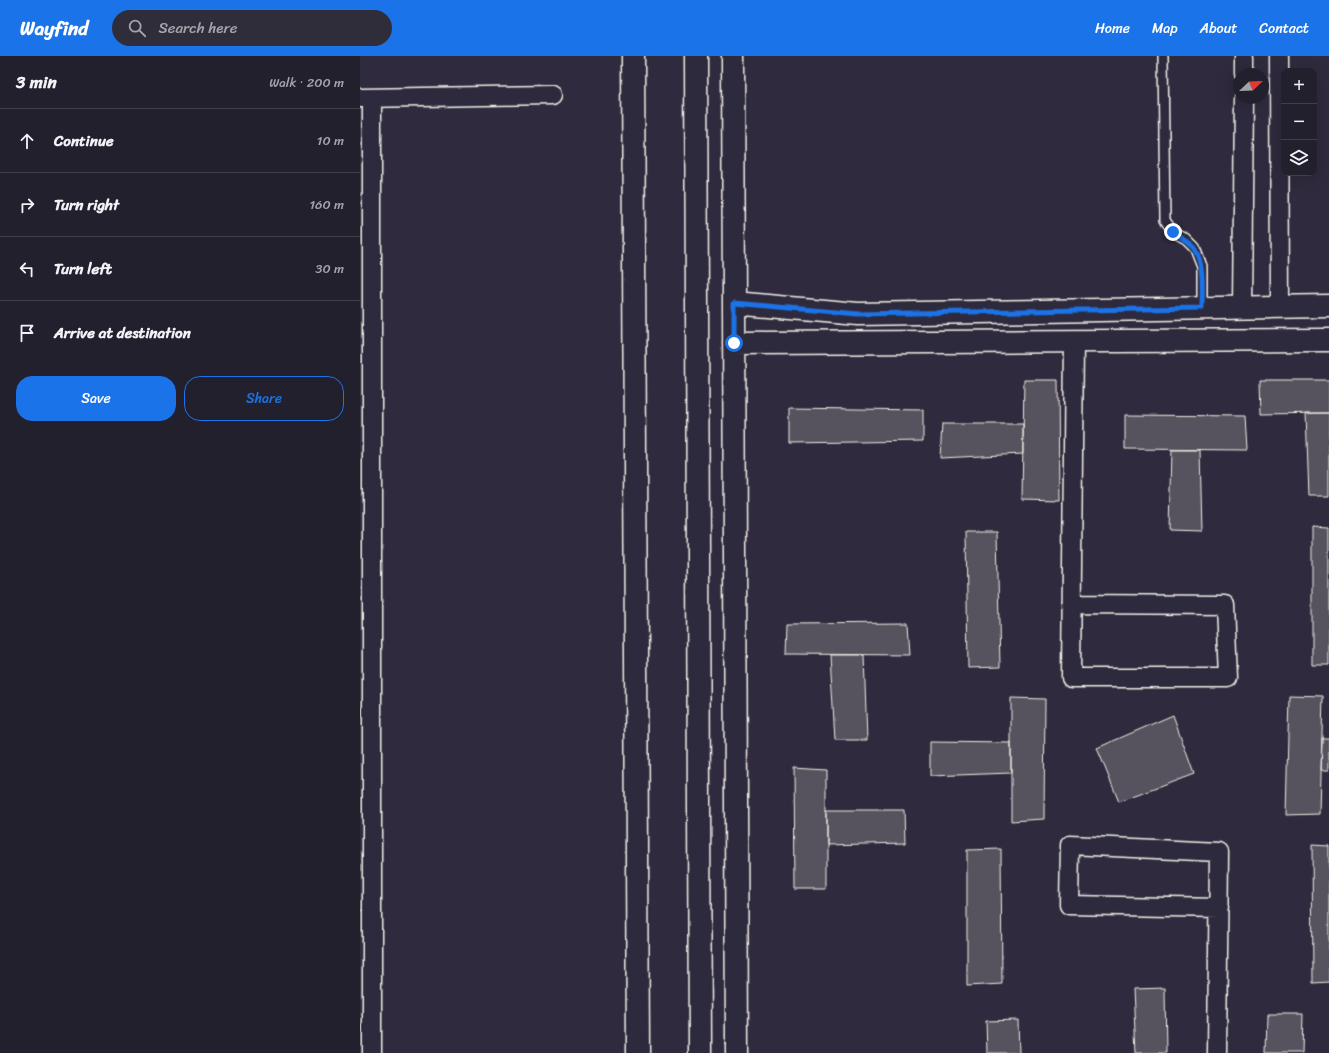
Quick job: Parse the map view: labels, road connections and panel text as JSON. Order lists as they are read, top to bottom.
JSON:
{
  "north": "top right",
  "page": {
    "header": "Wayfind",
    "search": "Search here",
    "nav": [
      "Home",
      "Map",
      "About",
      "Contact"
    ],
    "heading": ["3 min", "Walk · 200 m"],
    "map_buttons": ["+", "−"],
    "list": [
      ["Continue", "10 m"],
      ["Turn right", "160 m"],
      ["Turn left", "30 m"],
      "Arrive at destination"
    ],
    "buttons": ["Save", "Share"]
  }
}
